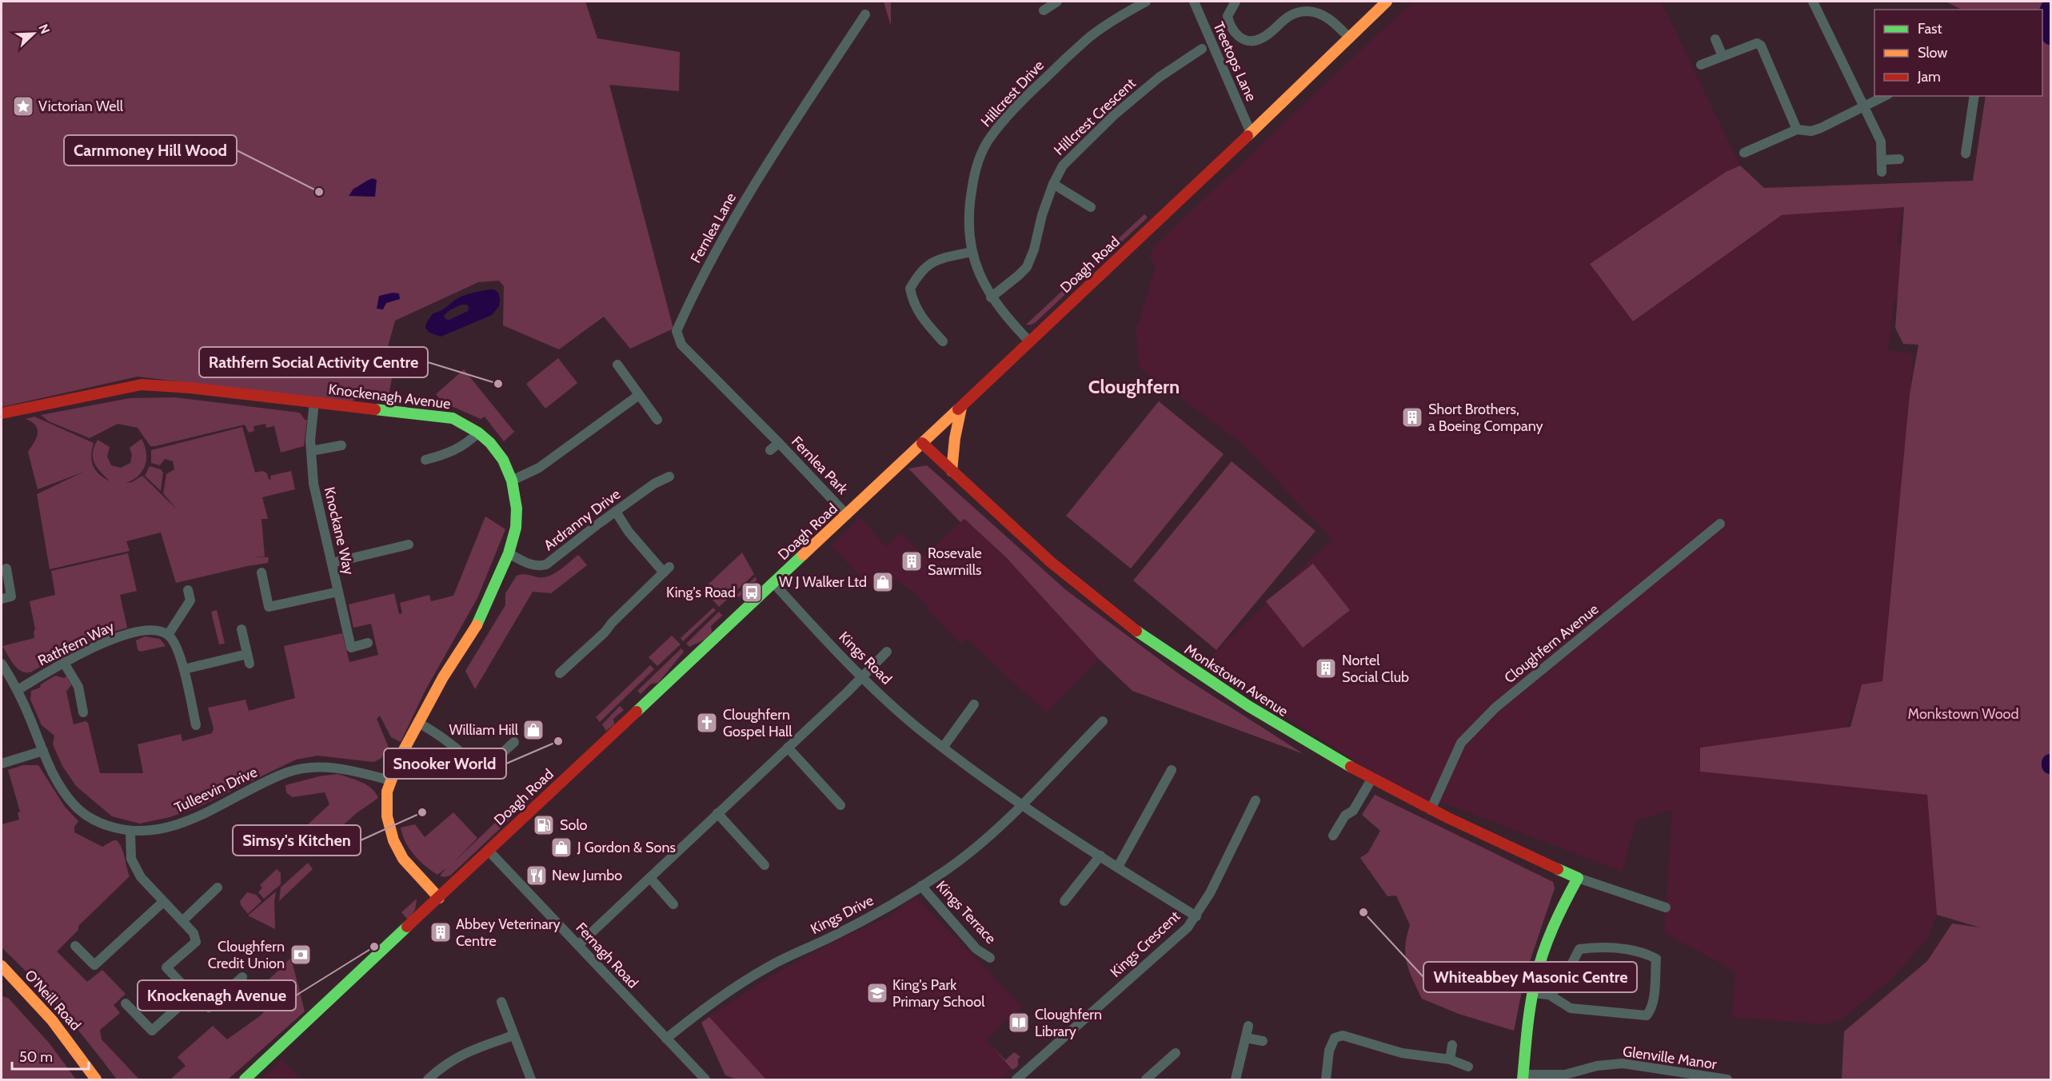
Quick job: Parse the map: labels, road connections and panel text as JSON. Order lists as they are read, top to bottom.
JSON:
{
  "streets": {
    "street": [
      "Treetops Lane",
      "Hillcrest Drive",
      "Hillcrest Crescent",
      "Fernlea Lane",
      "Doagh Road",
      "Knockenagh Avenue",
      "Fernlea Park",
      "Ardranny Drive",
      "Knockane Way",
      "Rathfern Way",
      "Cloughfern Avenue",
      "Kings Road",
      "Monkstown Avenue",
      "Tulleevin Drive",
      "Kings Terrace",
      "Kings Drive",
      "Kings Crescent",
      "Fernagh Road",
      "O'Neill Road",
      "Glenville Manor"
    ]
  },
  "crossings": [
    ["Treetops Lane", "Doagh Road"],
    ["Hillcrest Drive", "Hillcrest Crescent"],
    ["Hillcrest Drive", "Doagh Road"],
    ["Fernlea Lane", "Fernlea Park"],
    ["Doagh Road", "Knockenagh Avenue"],
    ["Doagh Road", "Fernlea Park"],
    ["Doagh Road", "Kings Road"],
    ["Doagh Road", "Monkstown Avenue"],
    ["Doagh Road", "Fernagh Road"],
    ["Knockenagh Avenue", "Ardranny Drive"],
    ["Knockenagh Avenue", "Knockane Way"],
    ["Knockenagh Avenue", "Tulleevin Drive"],
    ["Rathfern Way", "Tulleevin Drive"],
    ["Cloughfern Avenue", "Monkstown Avenue"],
    ["Kings Road", "Kings Drive"],
    ["Kings Road", "Kings Crescent"],
    ["Kings Terrace", "Kings Drive"],
    ["Kings Drive", "Fernagh Road"]
  ],
  "districts": ["Cloughfern"],
  "parks": ["Monkstown Wood"],
  "places": {
    "place": ["Victorian Well"],
    "other": [
      "Carnmoney Hill Wood",
      "Rathfern Social Activity Centre",
      "Snooker World",
      "Simsy's Kitchen",
      "Whiteabbey Masonic Centre",
      "Knockenagh Avenue"
    ],
    "building": [
      "Short Brothers, a Boeing Company",
      "Rosevale Sawmills",
      "Nortel Social Club",
      "Abbey Veterinary Centre"
    ],
    "shop": ["W J Walker Ltd", "William Hill", "J Gordon & Sons"],
    "bus stop": ["King's Road"],
    "church": ["Cloughfern Gospel Hall"],
    "fuel station": ["Solo"],
    "restaurant": ["New Jumbo"],
    "bank": ["Cloughfern Credit Union"],
    "school or university": ["King's Park Primary School"],
    "library": ["Cloughfern Library"]
  },
  "legend": ["Fast", "Slow", "Jam"],
  "scale_bar": "50 m",
  "north": "top right"
}
